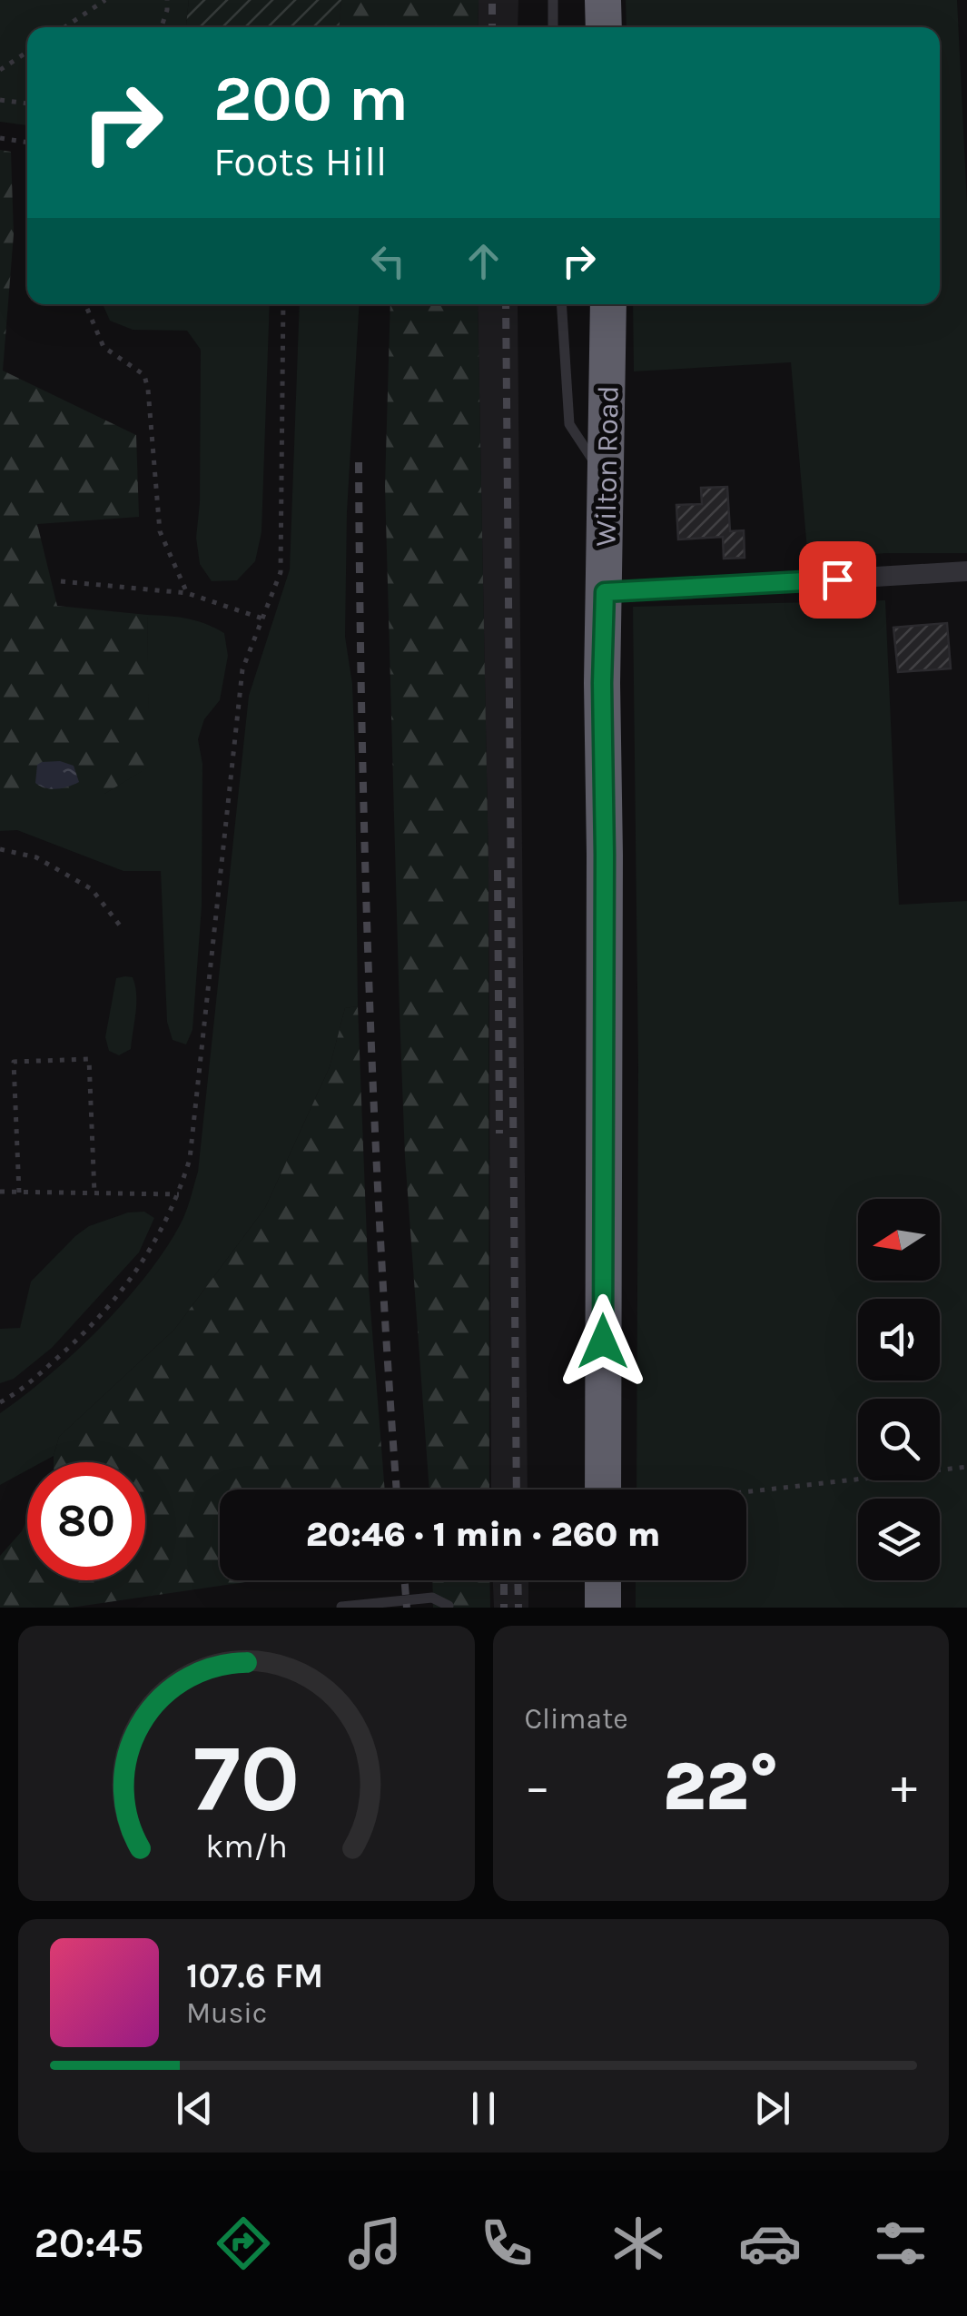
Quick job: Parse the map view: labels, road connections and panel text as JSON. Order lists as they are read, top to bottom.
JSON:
{
  "streets": {
    "highway": ["Wilton Road"]
  },
  "north": "left",
  "page": {
    "turn": ["200 m", "Foots Hill"],
    "limit": "80",
    "trip": "20:46 · 1 min · 260 m",
    "tile": "Climate",
    "heat": ["−", "22°", "+"],
    "song": ["107.6 FM", "Music"],
    "tabs": "20:45",
    "gauge": ["70", "km/h"]
  }
}
